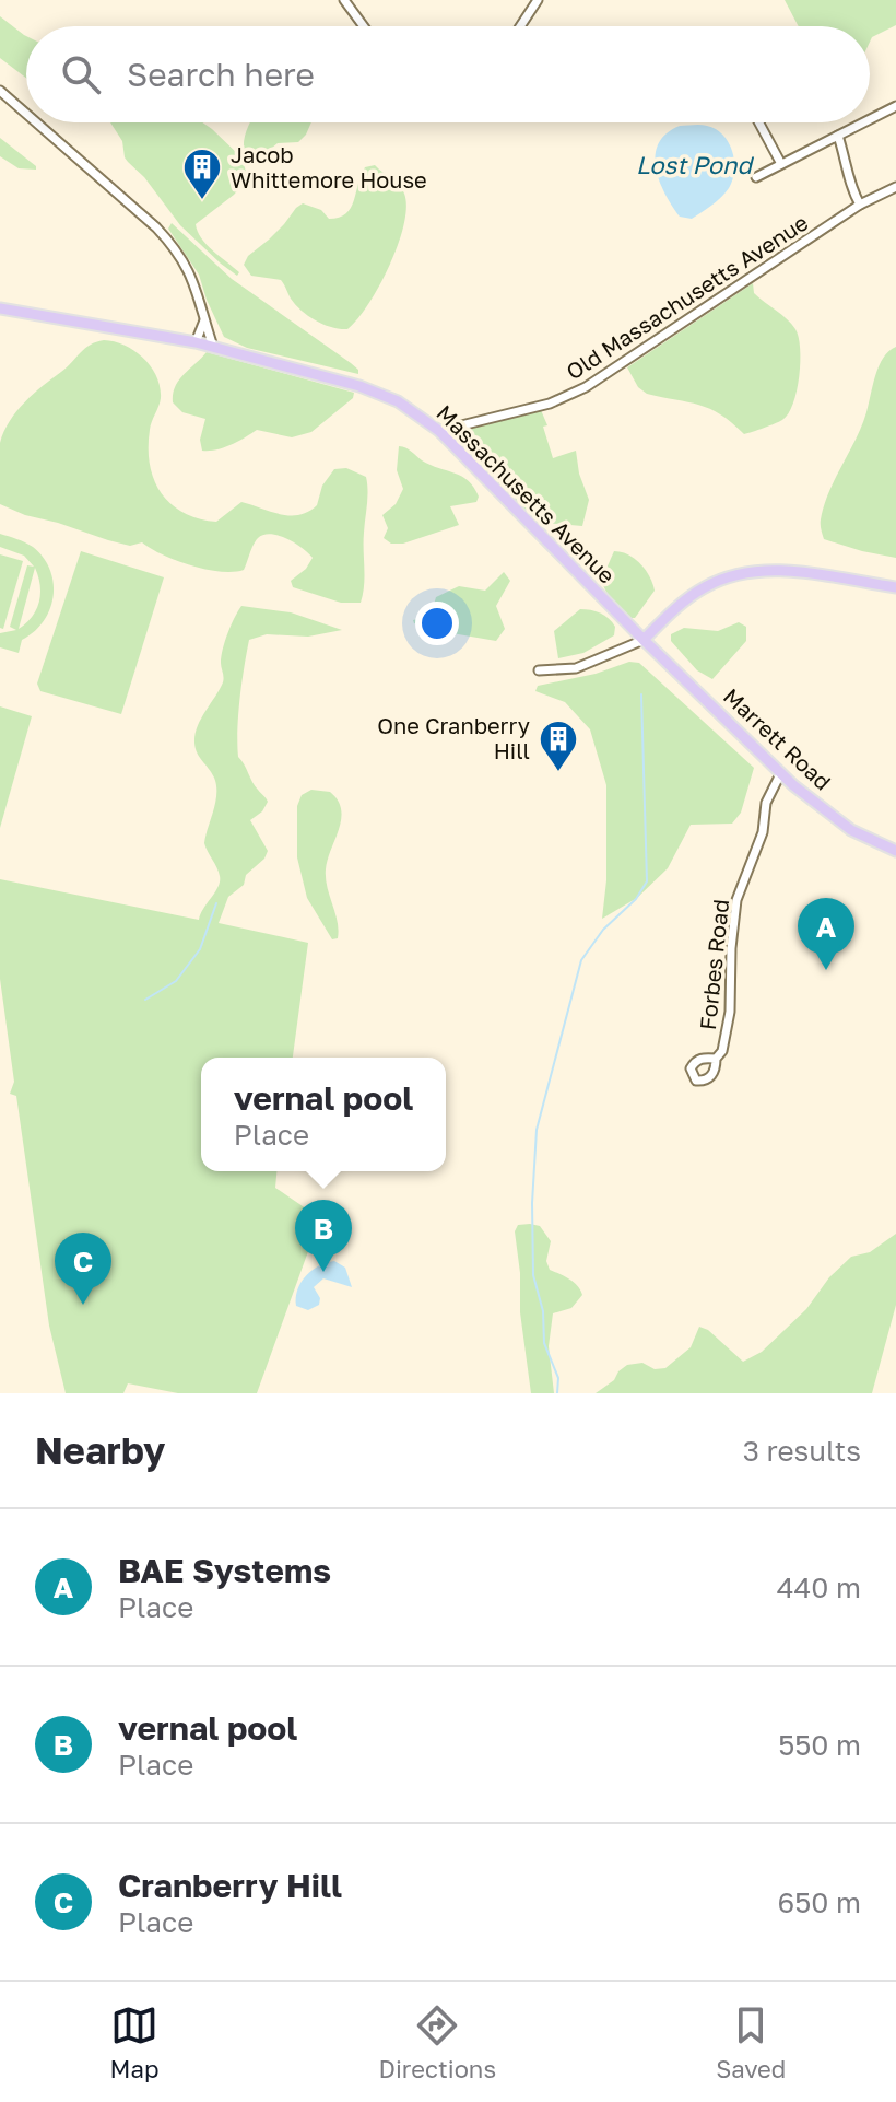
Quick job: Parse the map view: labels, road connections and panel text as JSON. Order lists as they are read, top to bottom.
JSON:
{
  "streets": {
    "main road": ["Massachusetts Avenue", "Marrett Road"],
    "street": ["Old Massachusetts Avenue", "Forbes Road"]
  },
  "crossings": [
    ["Old Massachusetts Avenue", "Massachusetts Avenue"],
    ["Massachusetts Avenue", "Marrett Road"],
    ["Marrett Road", "Forbes Road"]
  ],
  "water": ["Lost Pond"],
  "places": {
    "building": ["Jacob Whittemore House", "One Cranberry Hill"]
  },
  "page": {
    "search": "Search here",
    "pins": ["A", "B", "C"],
    "popup": ["vernal pool", "Place"],
    "heading": ["Nearby", "3 results"],
    "list": [
      {
        "mark": "A",
        "name": "BAE Systems",
        "note": "Place",
        "value": "440 m"
      },
      {
        "mark": "B",
        "name": "vernal pool",
        "note": "Place",
        "value": "550 m"
      },
      {
        "mark": "C",
        "name": "Cranberry Hill",
        "note": "Place",
        "value": "650 m"
      }
    ],
    "nav": ["Map", "Directions", "Saved"]
  }
}
